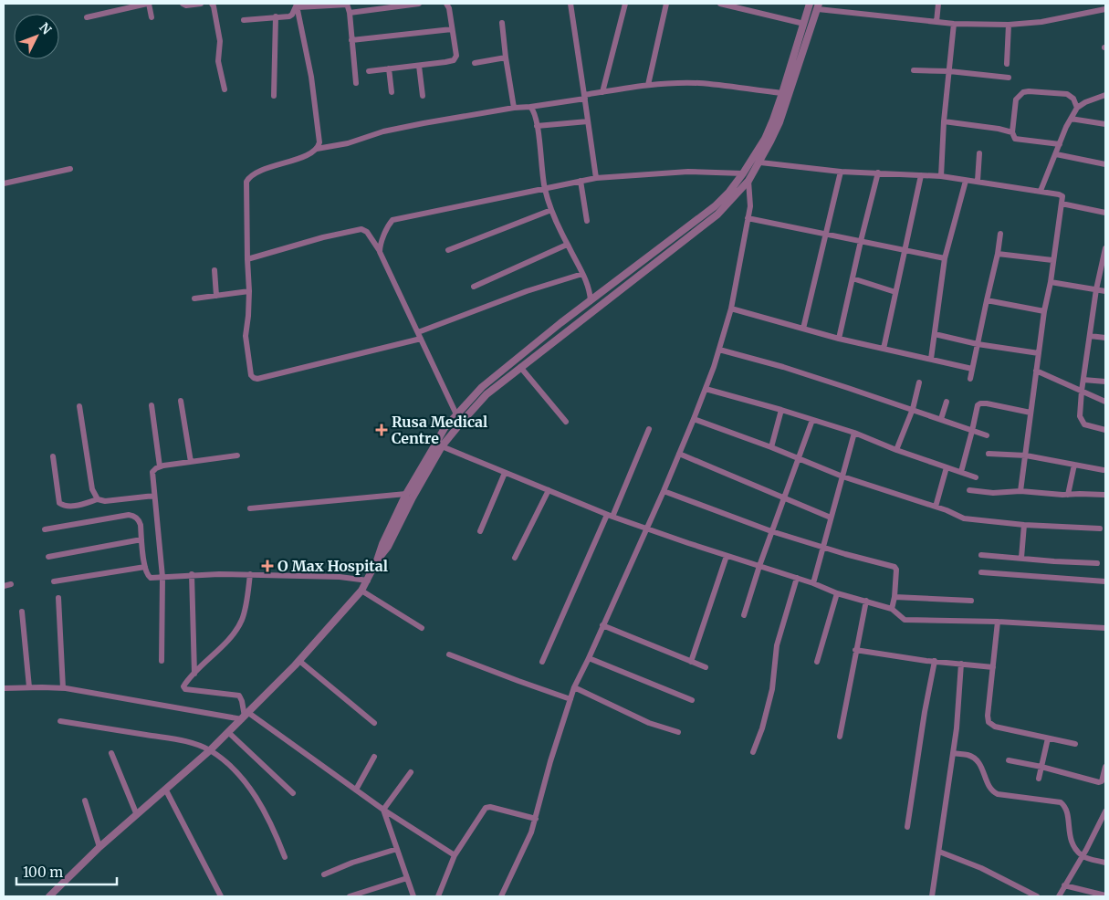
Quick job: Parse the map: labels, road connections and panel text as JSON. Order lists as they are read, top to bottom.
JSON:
{
  "places": {
    "health": ["Rusa Medical Centre", "O Max Hospital"]
  },
  "scale_bar": "100 m",
  "north": "top right"
}
